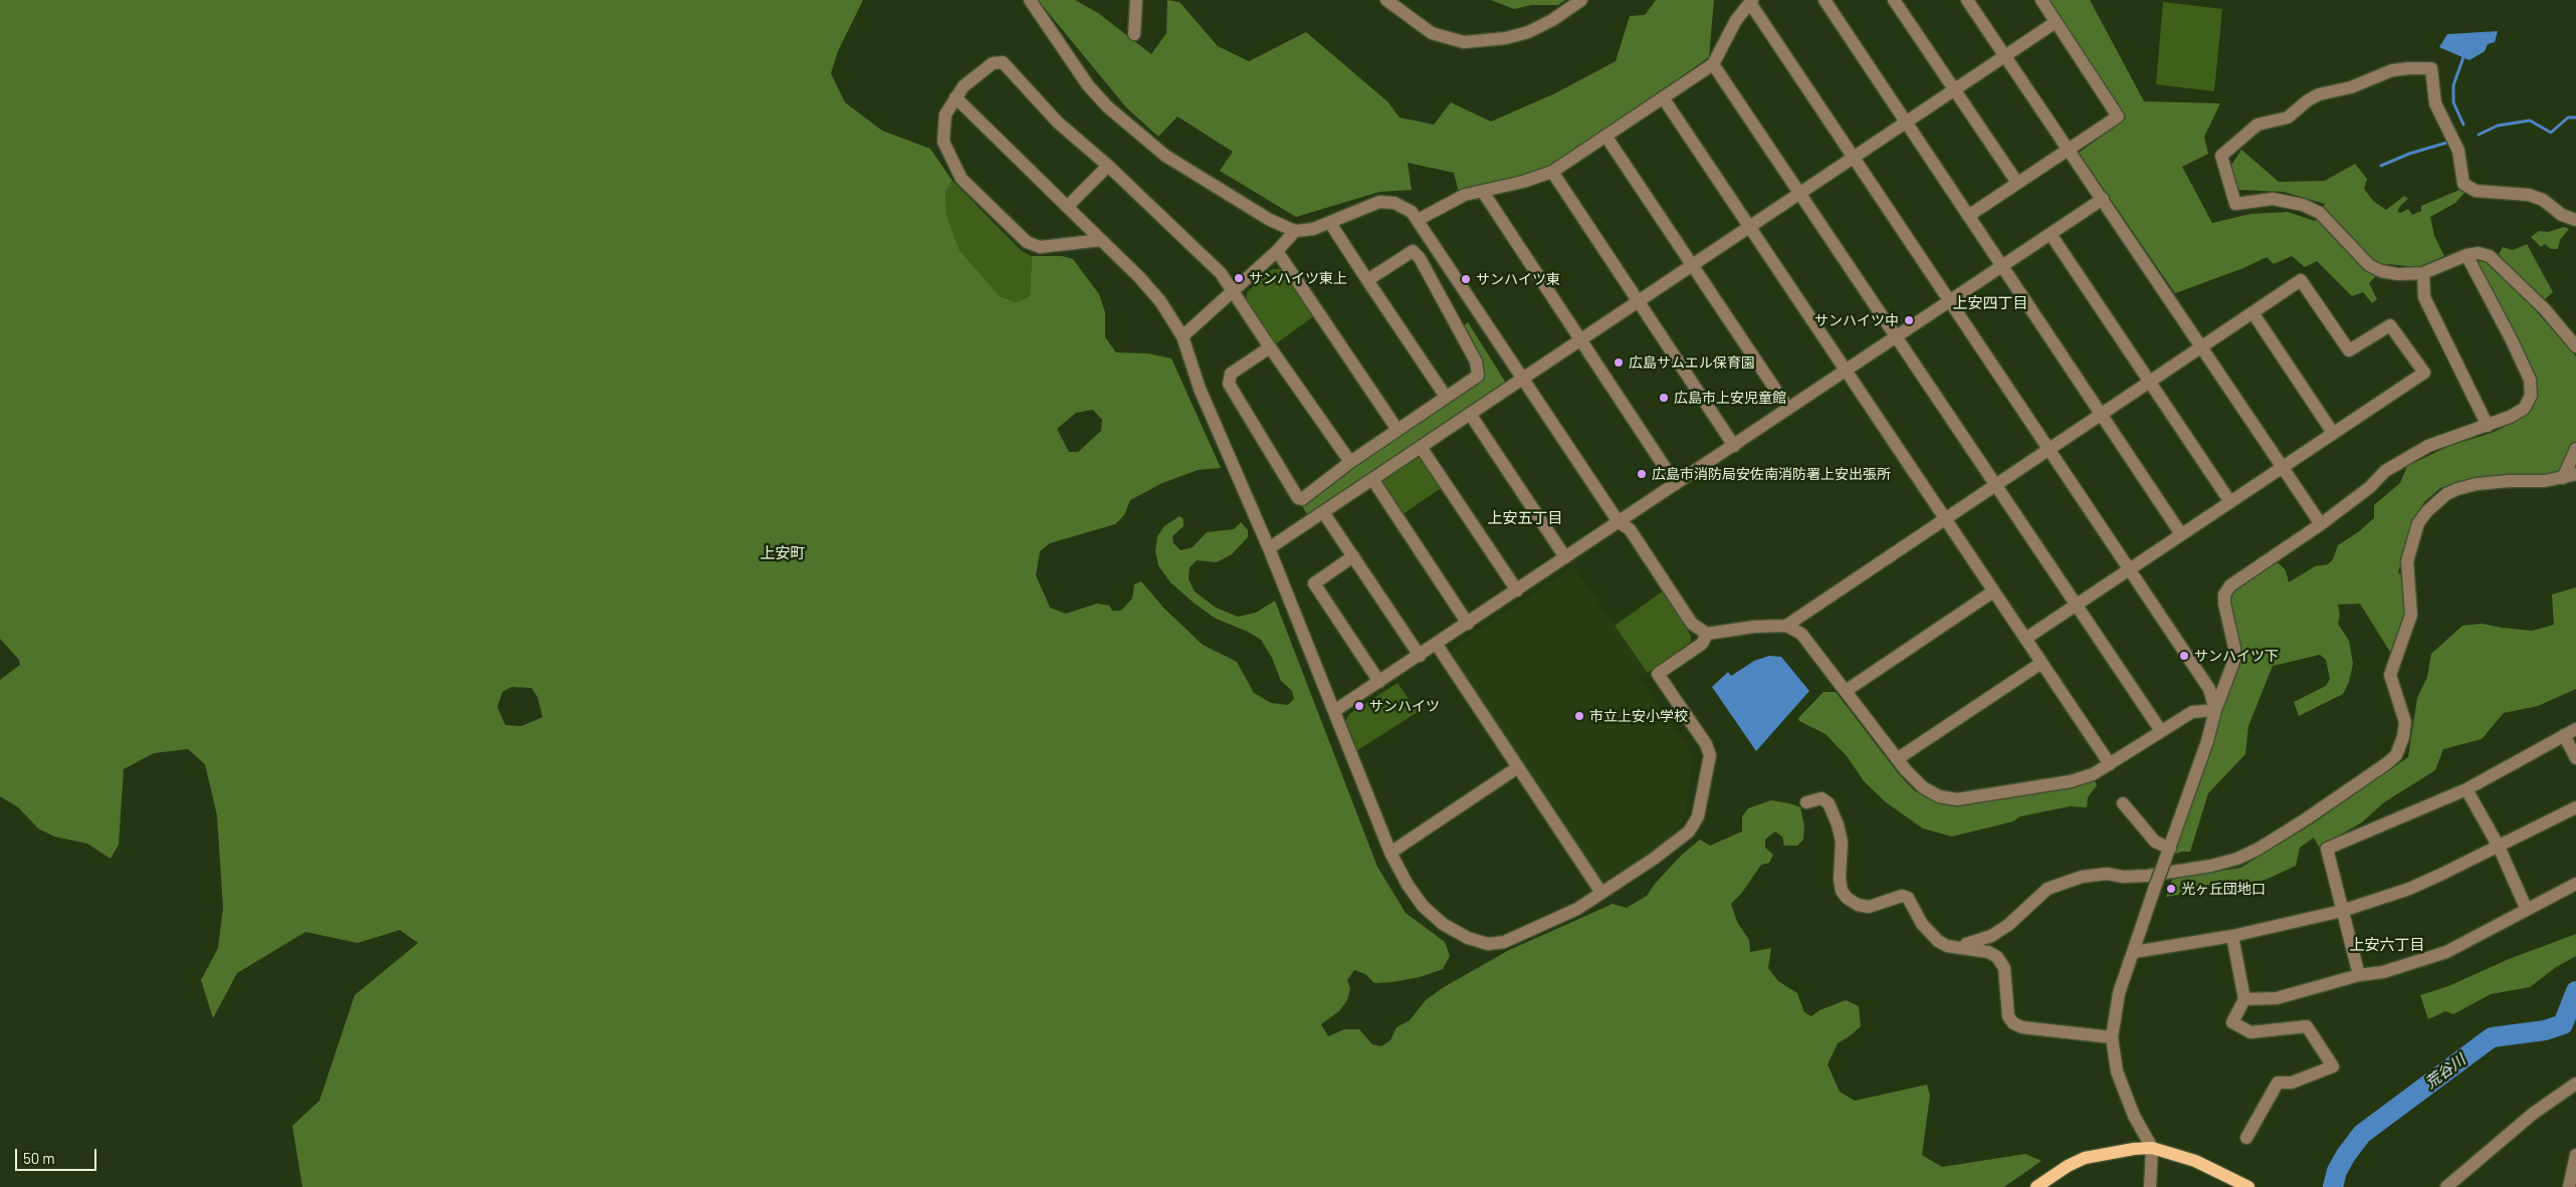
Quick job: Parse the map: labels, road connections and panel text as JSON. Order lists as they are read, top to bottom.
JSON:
{
  "districts": [
    "上安四丁目",
    "上安五丁目",
    "上安町",
    "上安六丁目"
  ],
  "water": ["荒谷川"],
  "places": [
    "サンハイツ東上",
    "サンハイツ東",
    "サンハイツ中",
    "広島サムエル保育園",
    "広島市上安児童館",
    "広島市消防局安佐南消防署上安出張所",
    "サンハイツ下",
    "サンハイツ",
    "市立上安小学校",
    "光ヶ丘団地口"
  ],
  "scale_bar": "50 m"
}
